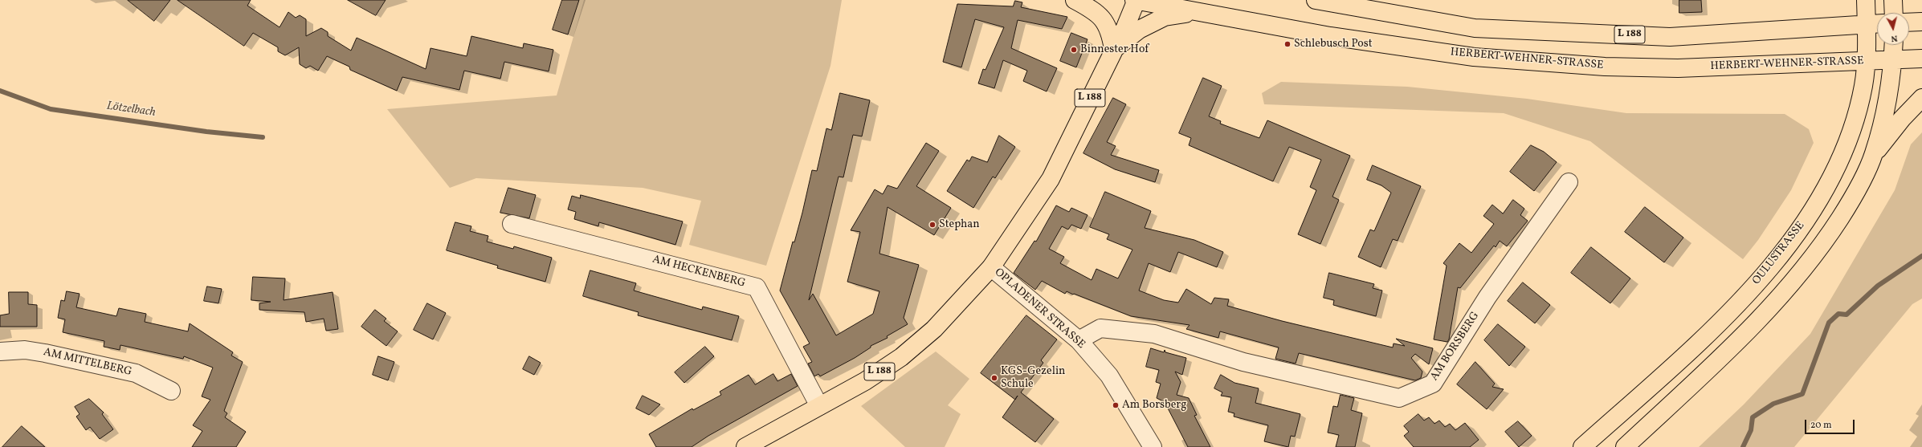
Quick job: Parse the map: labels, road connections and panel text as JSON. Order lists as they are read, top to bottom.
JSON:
{
  "streets": {
    "main road": ["L 188", "HERBERT-WEHNER-STRASSE", "OULUSTRASSE"],
    "street": [
      "AM HECKENBERG",
      "OPLADENER STRASSE",
      "AM BORSBERG",
      "AM MITTELBERG"
    ]
  },
  "crossings": [
    ["L 188", "HERBERT-WEHNER-STRASSE"],
    ["L 188", "OULUSTRASSE"],
    ["L 188", "AM HECKENBERG"],
    ["L 188", "OPLADENER STRASSE"],
    ["HERBERT-WEHNER-STRASSE", "OULUSTRASSE"],
    ["OPLADENER STRASSE", "AM BORSBERG"]
  ],
  "water": ["Lötzelbach"],
  "places": [
    "Schlebusch Post",
    "Binnester Hof",
    "Stephan",
    "KGS-Gezelin Schule",
    "Am Borsberg"
  ],
  "scale_bar": "20 m",
  "north": "bottom"
}
